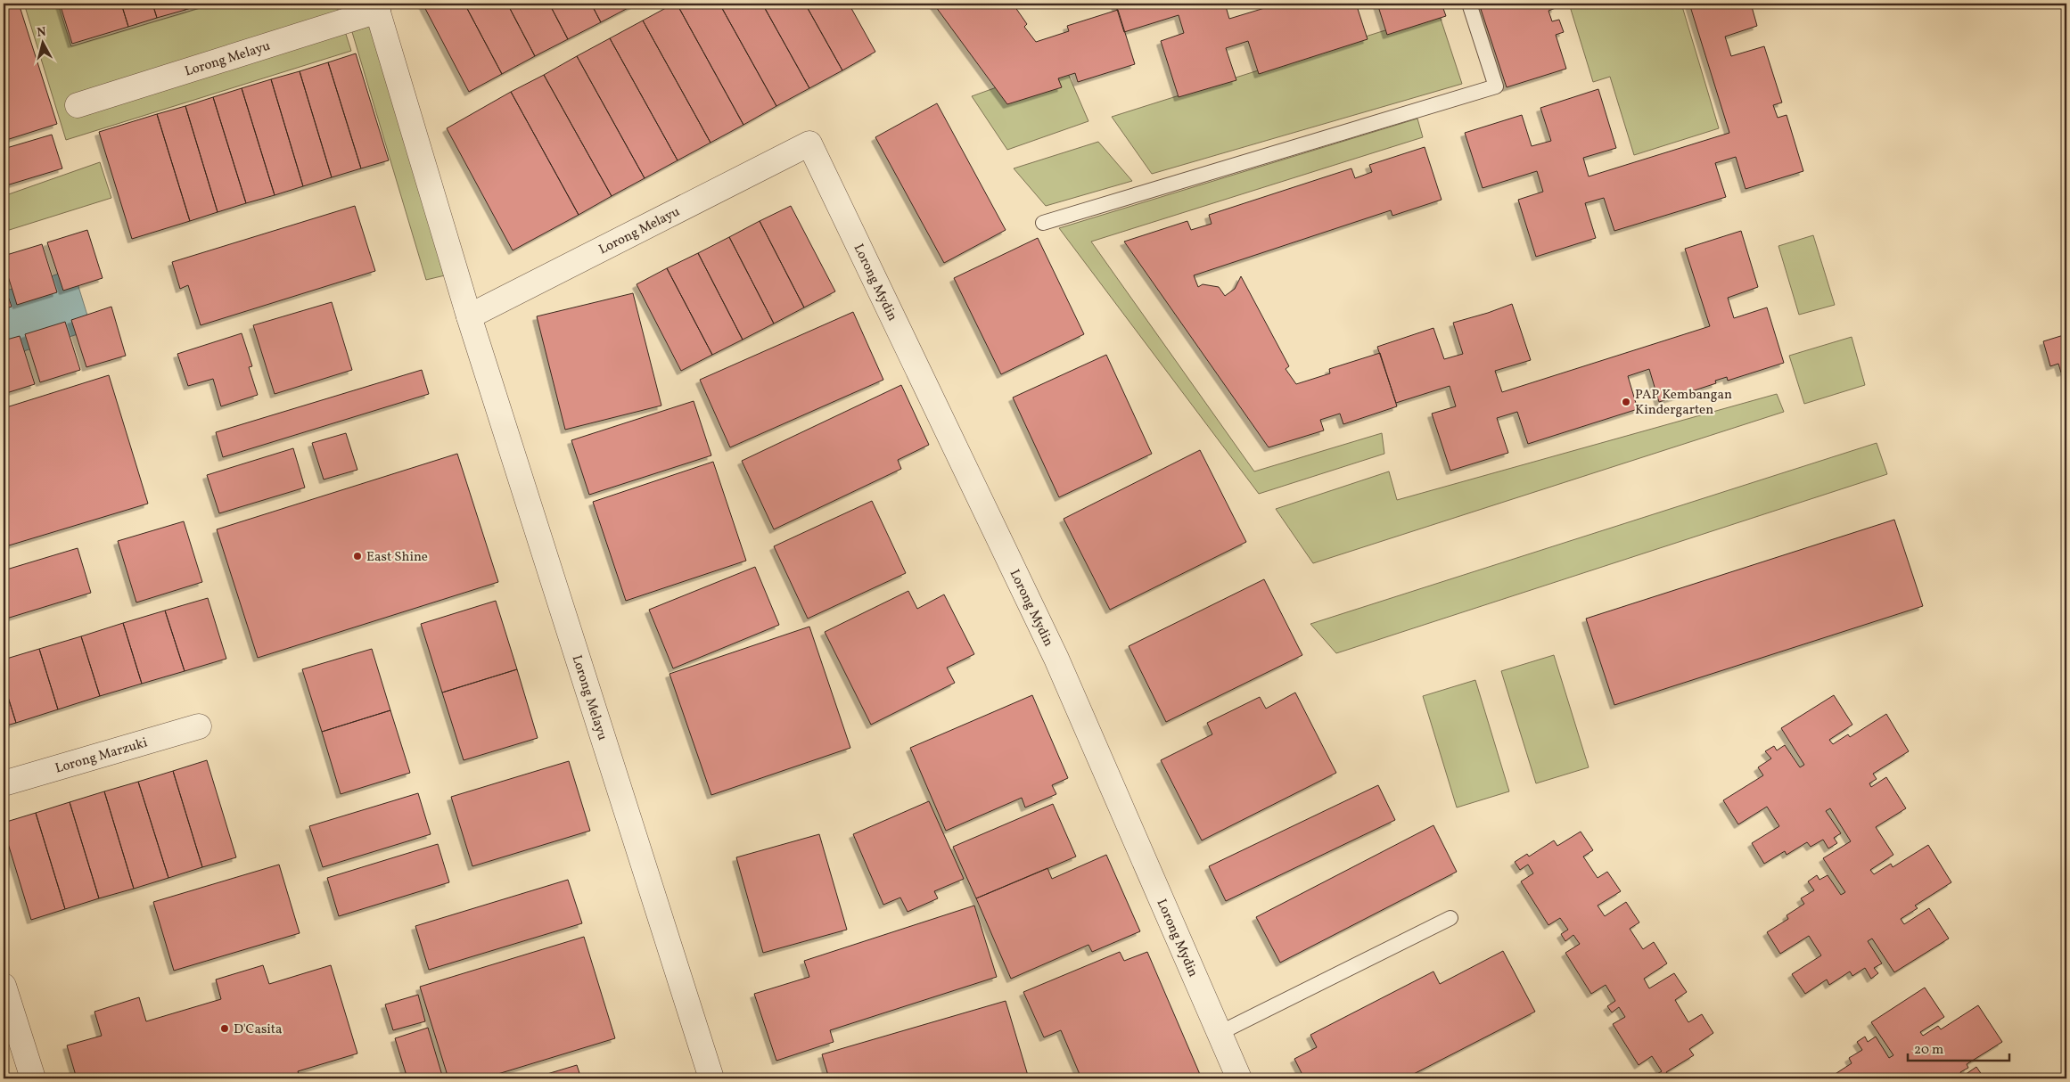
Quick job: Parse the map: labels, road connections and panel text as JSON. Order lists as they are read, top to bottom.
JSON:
{
  "streets": {
    "street": ["Lorong Melayu", "Lorong Mydin", "Lorong Marzuki"]
  },
  "crossings": [
    ["Lorong Melayu", "Lorong Mydin"]
  ],
  "places": ["PAP Kembangan Kindergarten", "East Shine", "D'Casita"],
  "scale_bar": "20 m",
  "north": "top"
}
